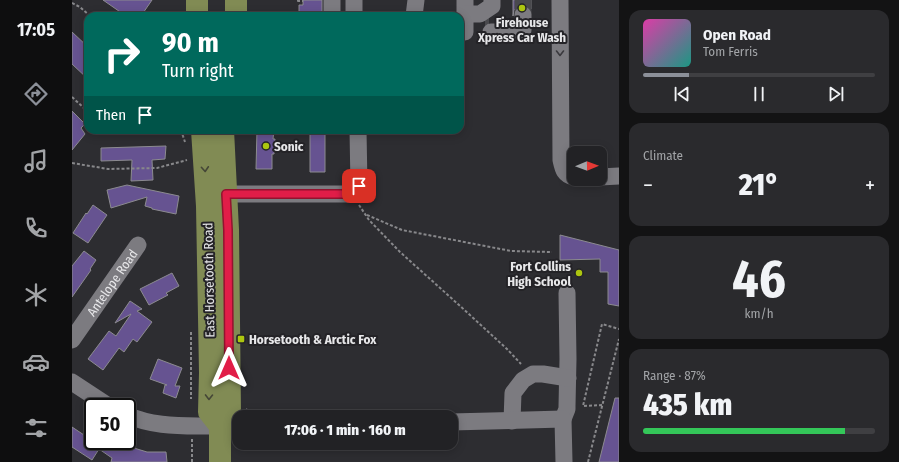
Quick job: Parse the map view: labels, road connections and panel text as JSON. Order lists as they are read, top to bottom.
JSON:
{
  "streets": {
    "main road": ["East Horsetooth Road"],
    "street": ["Antelope Road"]
  },
  "places": {
    "other": ["Firehouse Xpress Car Wash", "Sonic", "Fort Collins High School"],
    "transit": ["Horsetooth & Arctic Fox"]
  },
  "north": "right",
  "page": {
    "tabs": "17:05",
    "turn": ["90 m", "Turn right"],
    "song": ["Open Road", "Tom Ferris"],
    "then": "Then",
    "tile": [
      "Climate",
      ["46", "km/h"],
      ["Range · 87%", "435 km"]
    ],
    "heat": ["−", "21°", "+"],
    "limit": "50",
    "trip": "17:06 · 1 min · 160 m"
  }
}
